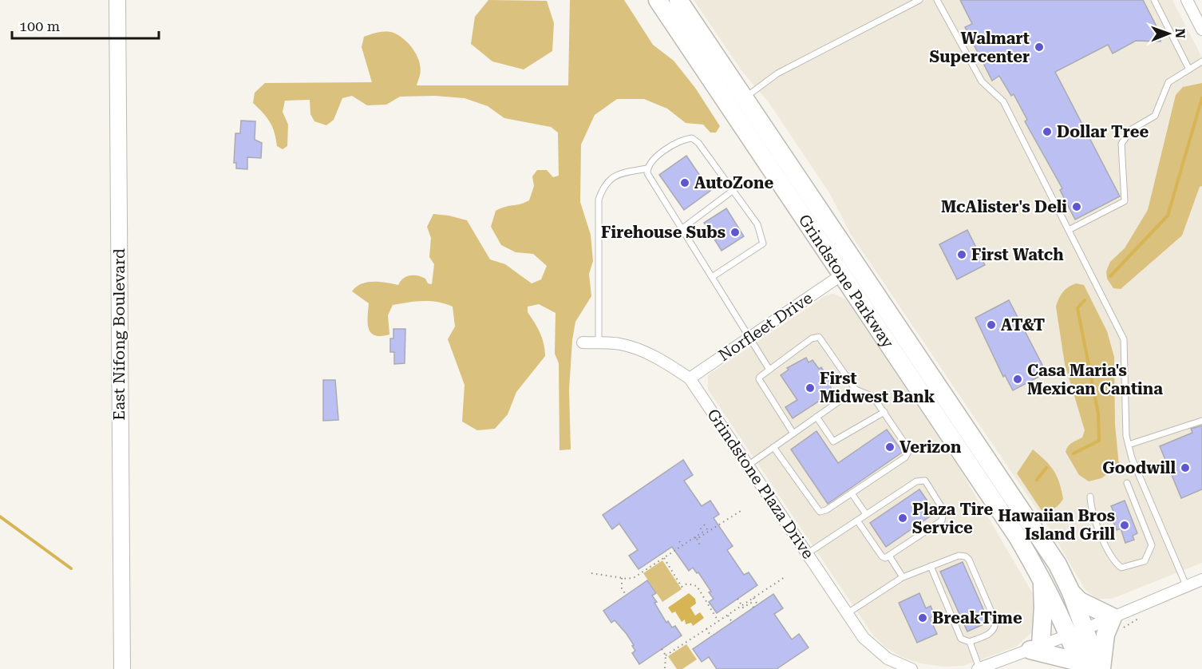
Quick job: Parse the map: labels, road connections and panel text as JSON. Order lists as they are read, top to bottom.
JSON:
{
  "streets": {
    "main road": ["Grindstone Parkway"],
    "street": ["Norfleet Drive", "East Nifong Boulevard", "Grindstone Plaza Drive"]
  },
  "crossings": [
    ["Grindstone Parkway", "Norfleet Drive"],
    ["Norfleet Drive", "Grindstone Plaza Drive"]
  ],
  "places": [
    "Walmart Supercenter",
    "Dollar Tree",
    "AutoZone",
    "McAlister's Deli",
    "Firehouse Subs",
    "First Watch",
    "AT&T",
    "Casa Maria's Mexican Cantina",
    "First Midwest Bank",
    "Verizon",
    "Goodwill",
    "Plaza Tire Service",
    "Hawaiian Bros Island Grill",
    "BreakTime"
  ],
  "scale_bar": "100 m",
  "north": "right"
}
